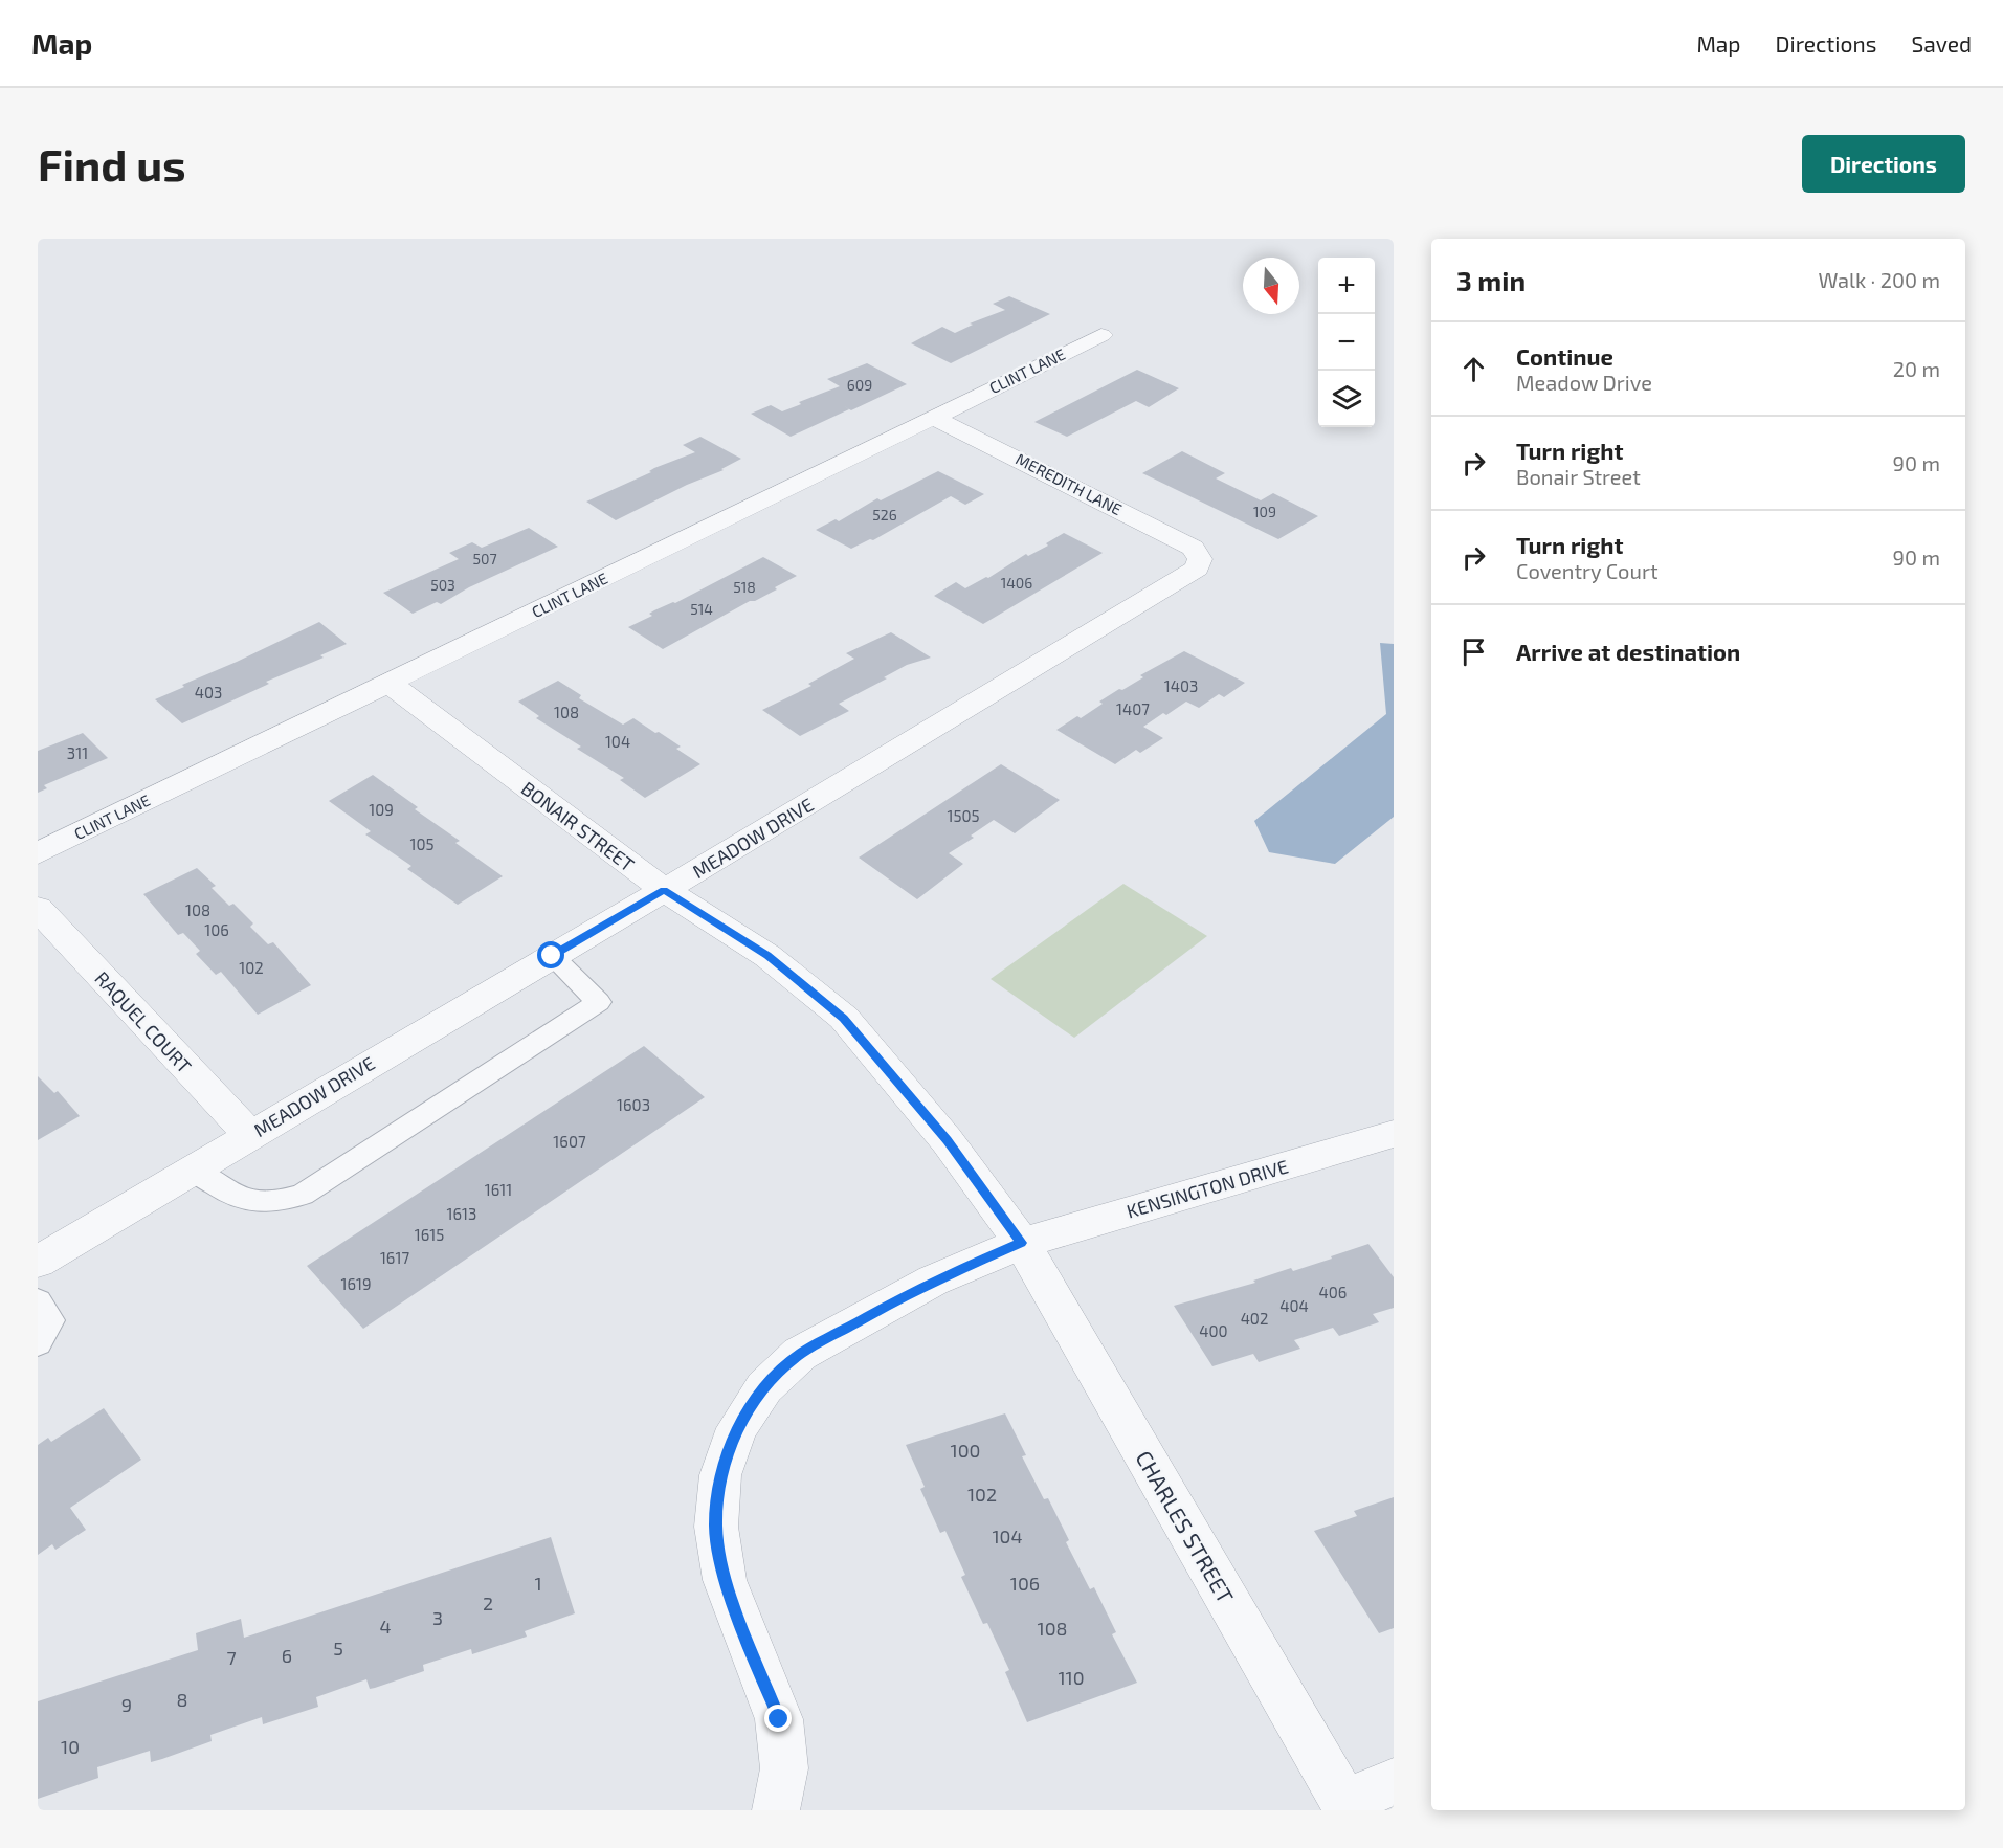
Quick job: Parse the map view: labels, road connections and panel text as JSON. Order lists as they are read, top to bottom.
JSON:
{
  "streets": {
    "street": [
      "CLINT LANE",
      "MEREDITH LANE",
      "BONAIR STREET",
      "MEADOW DRIVE",
      "RAQUEL COURT",
      "KENSINGTON DRIVE",
      "CHARLES STREET"
    ]
  },
  "crossings": [
    ["CLINT LANE", "MEREDITH LANE"],
    ["CLINT LANE", "BONAIR STREET"],
    ["MEREDITH LANE", "MEADOW DRIVE"],
    ["BONAIR STREET", "MEADOW DRIVE"],
    ["BONAIR STREET", "KENSINGTON DRIVE"],
    ["BONAIR STREET", "CHARLES STREET"],
    ["MEADOW DRIVE", "RAQUEL COURT"],
    ["KENSINGTON DRIVE", "CHARLES STREET"]
  ],
  "house_numbers": [
    "609",
    "109",
    "526",
    "507",
    "1406",
    "503",
    "518",
    "514",
    "1403",
    "403",
    "1407",
    "108",
    "104",
    "311",
    "109",
    "1505",
    "105",
    "108",
    "106",
    "102",
    "1603",
    "1607",
    "1611",
    "1613",
    "1615",
    "1617",
    "1619",
    "406",
    "404",
    "402",
    "400",
    "100",
    "102",
    "104",
    "1",
    "106",
    "2",
    "3",
    "4",
    "108",
    "5",
    "6",
    "7",
    "110",
    "8",
    "9",
    "10"
  ],
  "north": "bottom",
  "page": {
    "header": "Map",
    "nav": ["Map", "Directions", "Saved"],
    "buttons": "Directions",
    "title": "Find us",
    "heading": ["3 min", "Walk · 200 m"],
    "map_buttons": ["+", "−"],
    "list": [
      ["Continue", "Meadow Drive", "20 m"],
      ["Turn right", "Bonair Street", "90 m"],
      ["Turn right", "Coventry Court", "90 m"],
      "Arrive at destination"
    ]
  }
}
